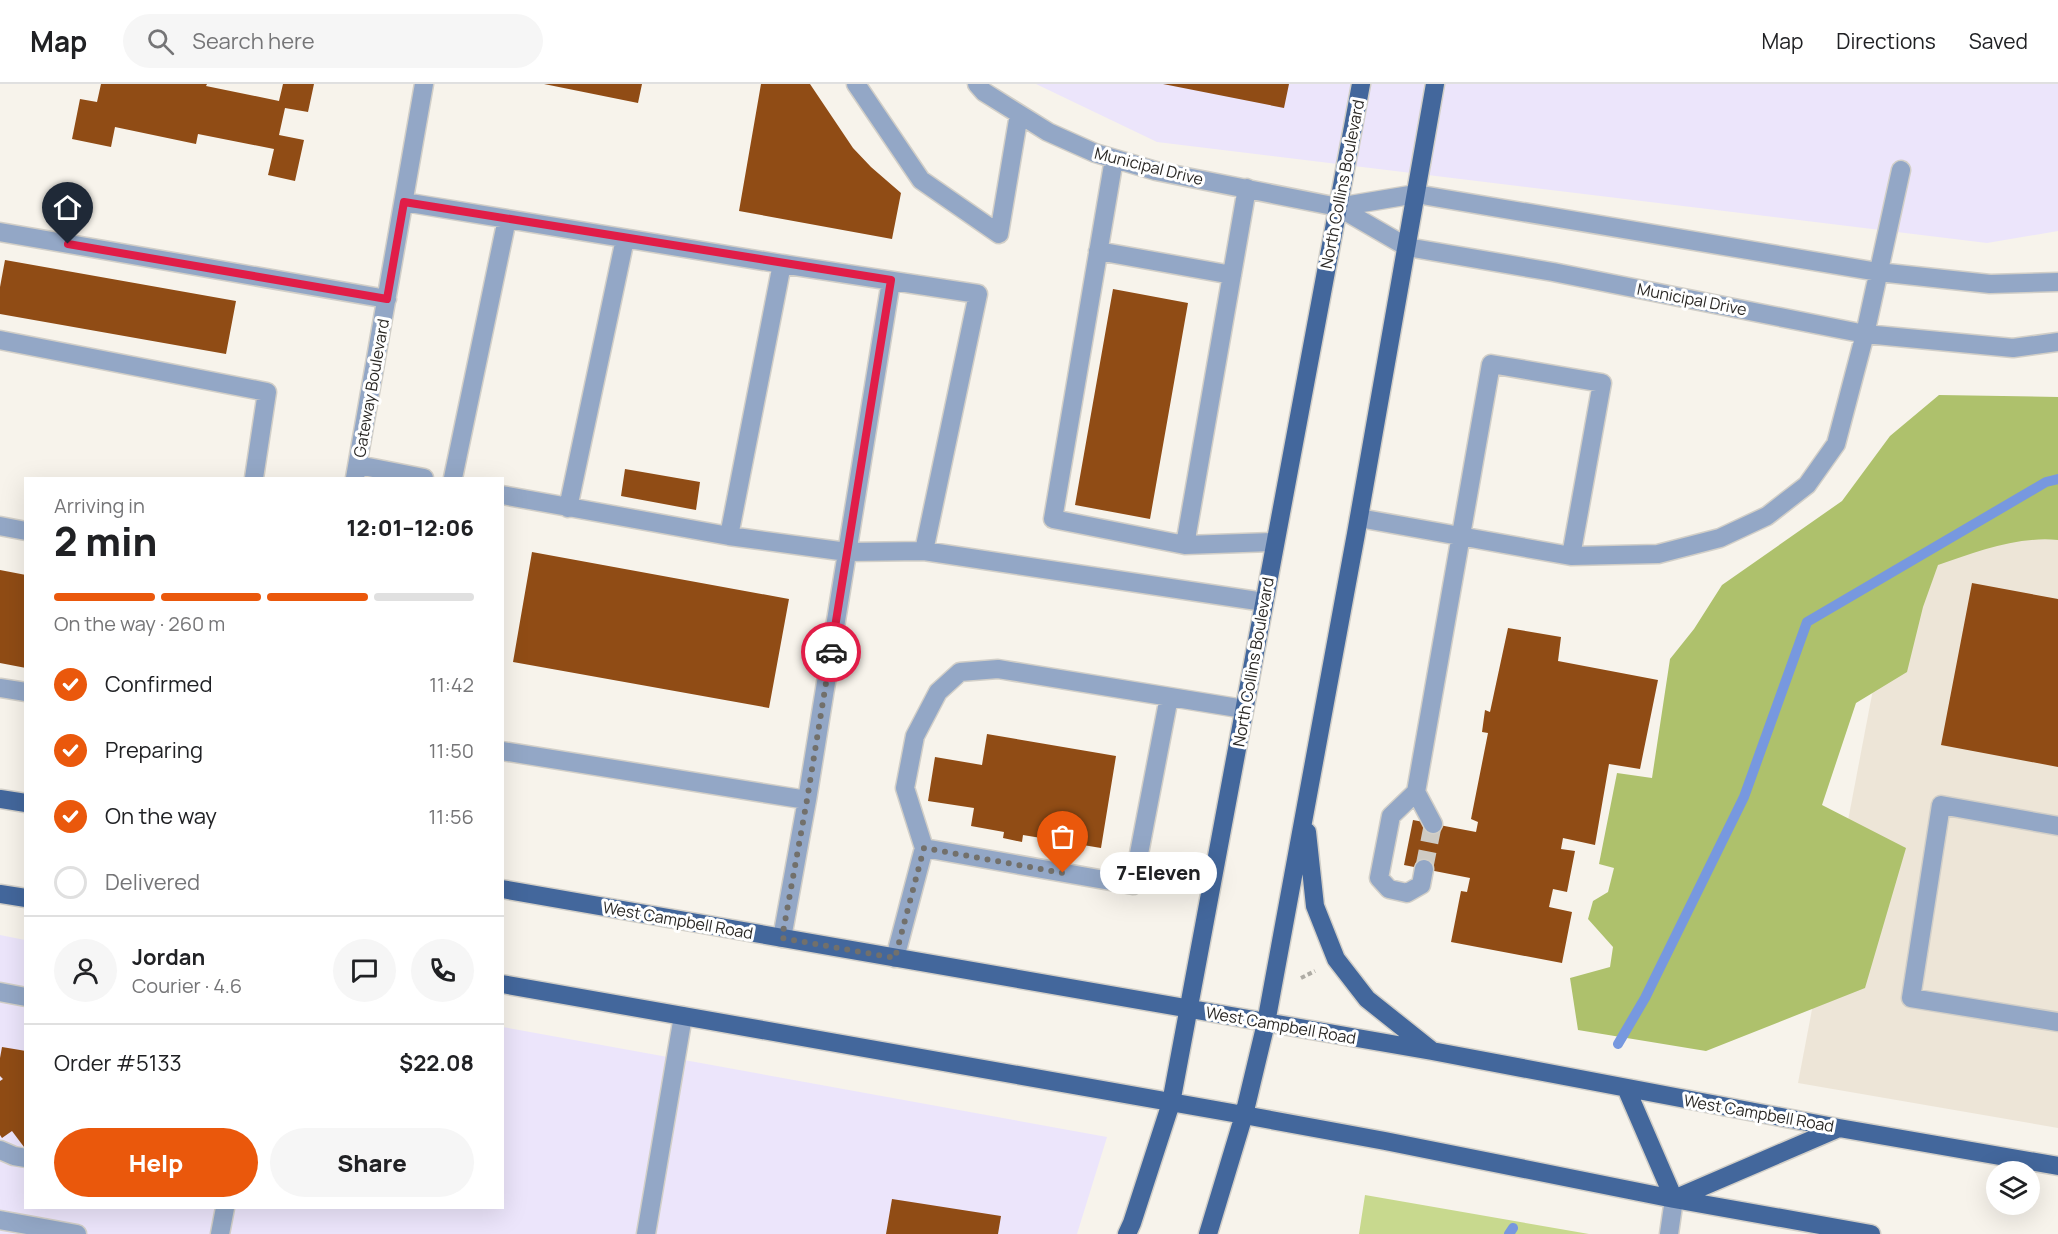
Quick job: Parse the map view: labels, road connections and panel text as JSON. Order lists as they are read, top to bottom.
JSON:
{
  "streets": {
    "main road": ["North Collins Boulevard", "West Campbell Road"],
    "street": ["Municipal Drive", "Gateway Boulevard"]
  },
  "crossings": [
    ["Municipal Drive", "North Collins Boulevard"],
    ["North Collins Boulevard", "West Campbell Road"]
  ],
  "places": ["7-Eleven"],
  "page": {
    "header": "Map",
    "search": "Search here",
    "nav": ["Map", "Directions", "Saved"],
    "heading": ["2 min", "Arriving in", "12:01–12:06"],
    "panel": [
      "Jordan",
      "Courier · 4.6",
      "Order #5133",
      "$22.08"
    ],
    "bar": "On the way · 260 m",
    "list": [
      ["Confirmed", "11:42"],
      ["Preparing", "11:50"],
      ["On the way", "11:56"],
      "Delivered"
    ],
    "bubble": "7-Eleven",
    "buttons": ["Help", "Share"]
  }
}
